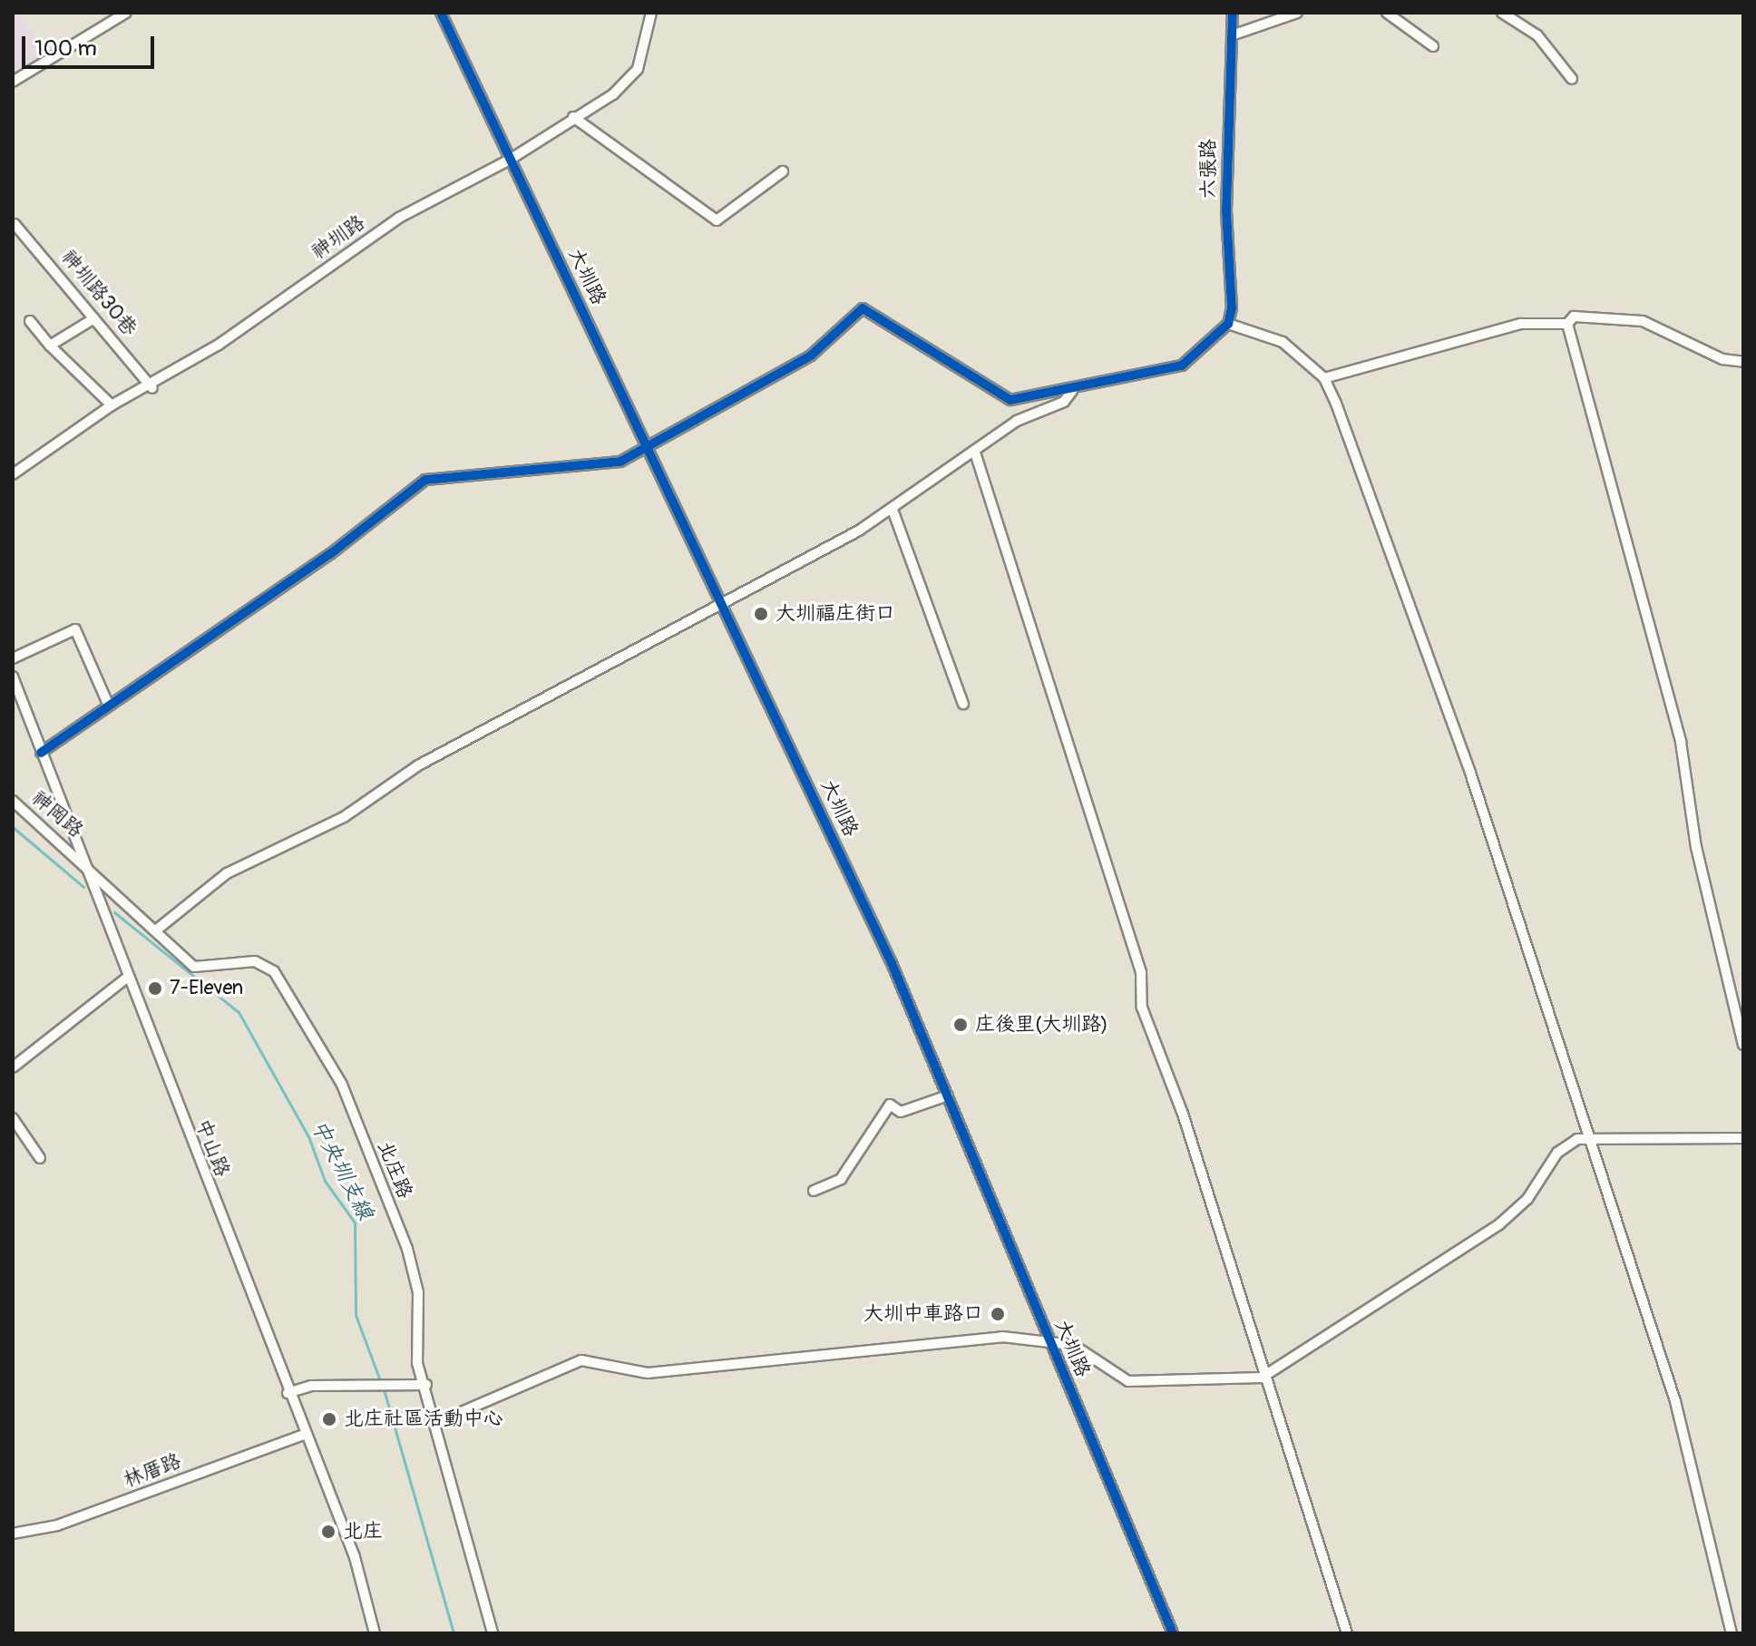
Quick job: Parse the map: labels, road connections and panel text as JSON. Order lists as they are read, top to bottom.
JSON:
{
  "streets": {
    "street": [
      "六張路",
      "神圳路",
      "大圳路",
      "神圳路30巷",
      "神岡路",
      "中山路",
      "北庄路",
      "林厝路"
    ]
  },
  "crossings": [
    ["神圳路", "大圳路"],
    ["神圳路", "神圳路30巷"],
    ["神岡路", "中山路"],
    ["神岡路", "北庄路"],
    ["中山路", "北庄路"],
    ["中山路", "林厝路"]
  ],
  "water": ["中央圳支線"],
  "places": [
    "大圳福庄街口",
    "7-Eleven",
    "庄後里(大圳路)",
    "大圳中車路口",
    "北庄社區活動中心",
    "北庄"
  ],
  "scale_bar": "100 m"
}
